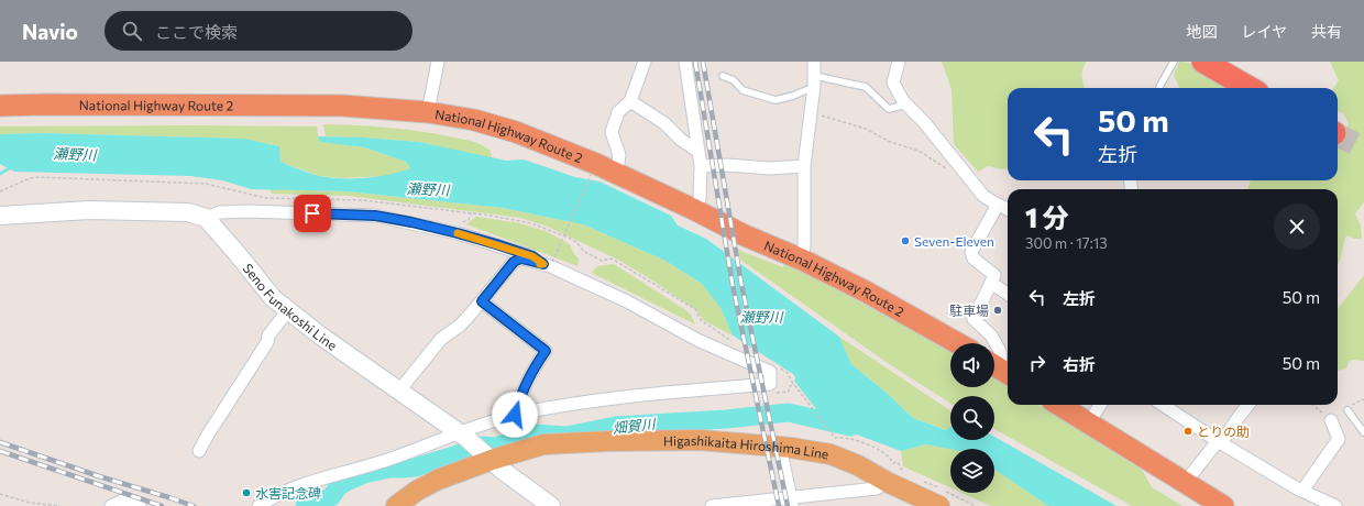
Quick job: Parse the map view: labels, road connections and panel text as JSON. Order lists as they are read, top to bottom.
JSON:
{
  "streets": {
    "highway": ["National Highway Route 2"],
    "main road": ["Seno Funakoshi Line", "Higashikaita Hiroshima Line"]
  },
  "crossings": [
    ["Seno Funakoshi Line", "Higashikaita Hiroshima Line"]
  ],
  "water": ["瀬野川", "畑賀川"],
  "places": [
    "Seven-Eleven",
    "駐車場",
    "とりの助",
    "水害記念碑"
  ],
  "page": {
    "header": "Navio",
    "search": "ここで検索",
    "nav": ["地図", "レイヤ", "共有"],
    "turn": ["50 m", "左折"],
    "heading": ["1 分", "300 m · 17:13"],
    "list": [
      {
        "name": "左折",
        "value": "50 m"
      },
      {
        "name": "右折",
        "value": "50 m"
      }
    ]
  }
}
